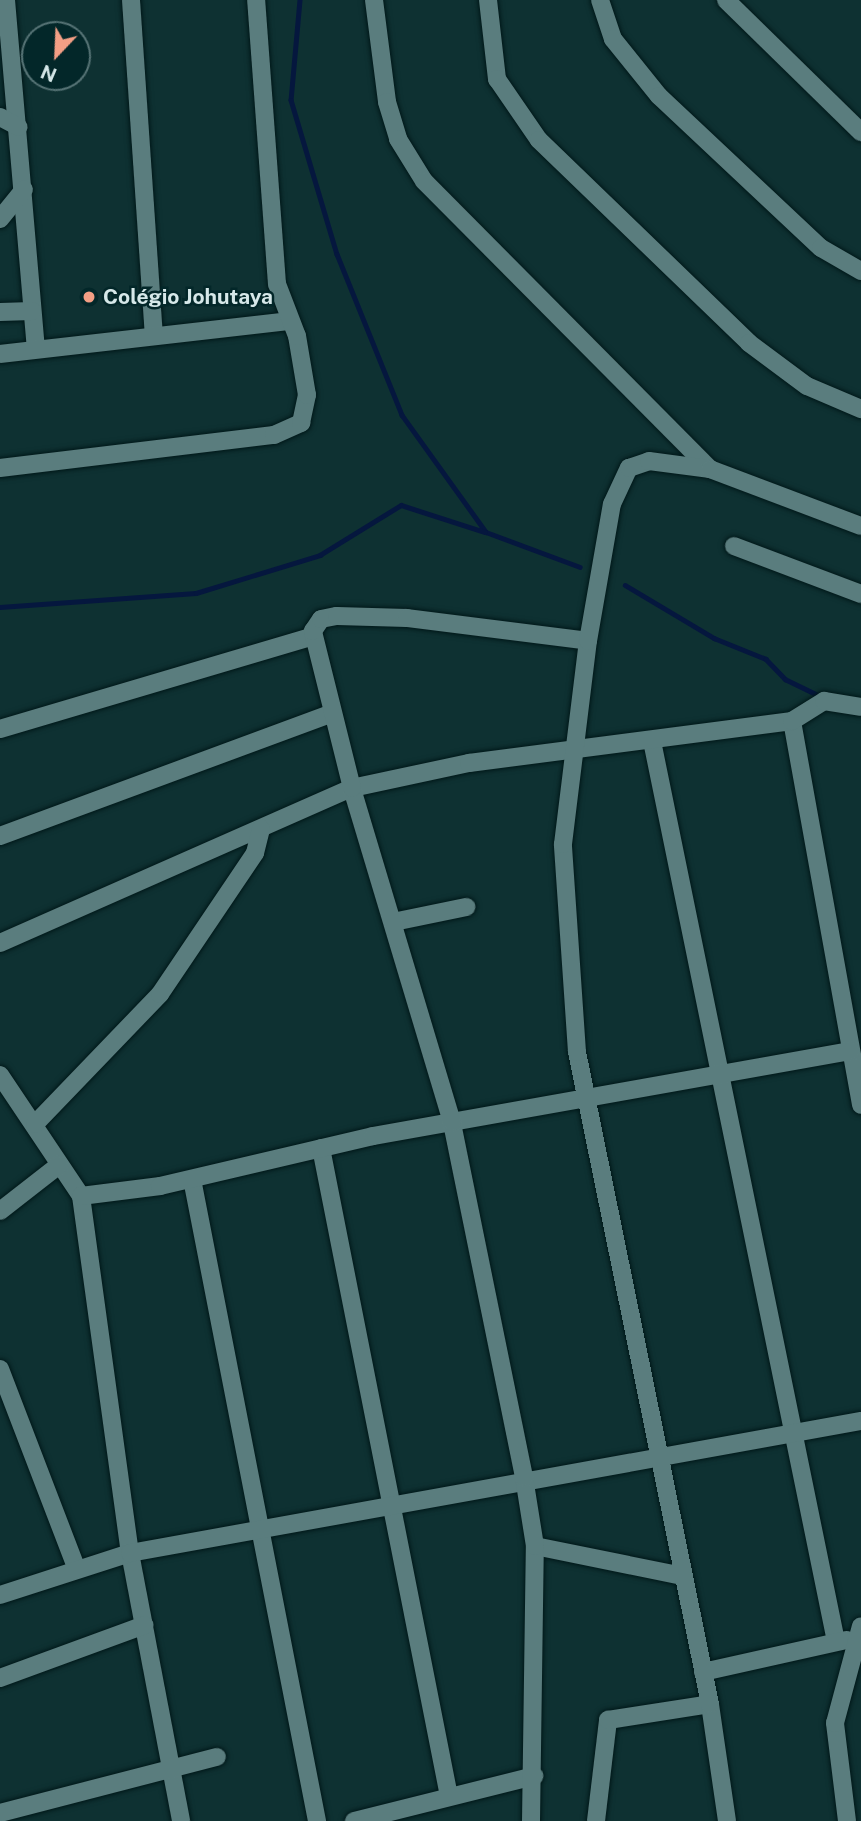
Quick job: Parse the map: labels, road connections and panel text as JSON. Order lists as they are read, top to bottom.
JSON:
{
  "places": ["Colégio Johutaya"],
  "north": "bottom left"
}
